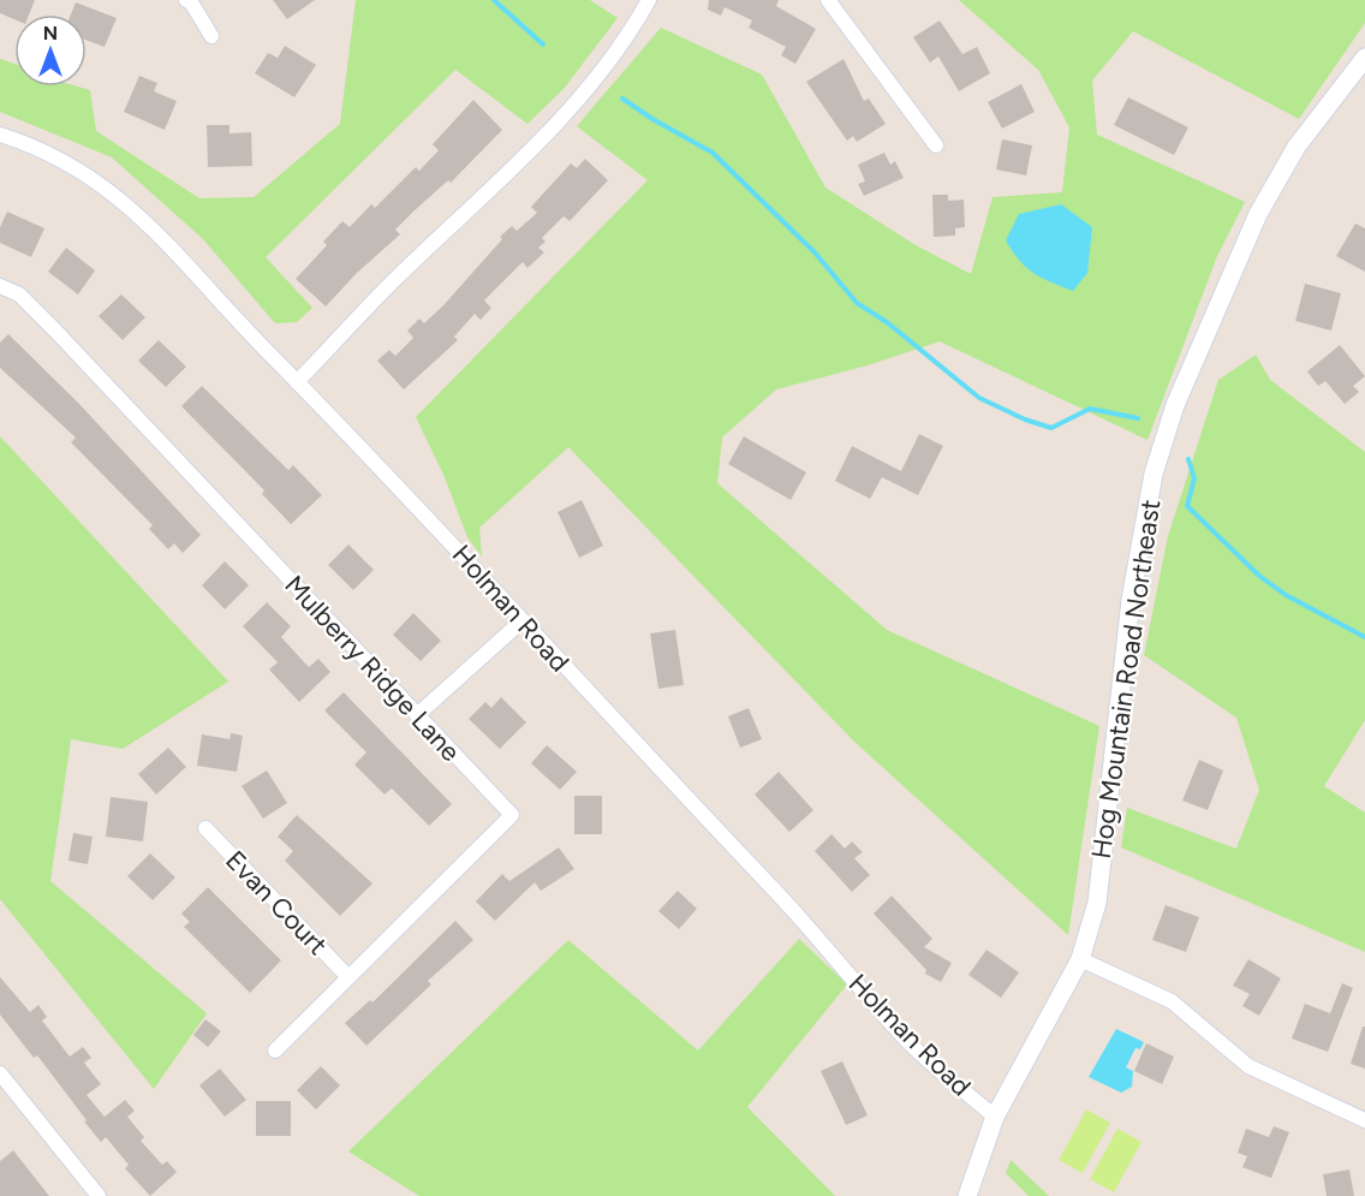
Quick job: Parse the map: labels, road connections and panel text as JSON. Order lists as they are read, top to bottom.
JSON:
{
  "streets": {
    "street": [
      "Holman Road",
      "Mulberry Ridge Lane",
      "Hog Mountain Road Northeast",
      "Evan Court"
    ]
  },
  "crossings": [
    ["Holman Road", "Hog Mountain Road Northeast"],
    ["Mulberry Ridge Lane", "Evan Court"]
  ],
  "north": "top"
}
